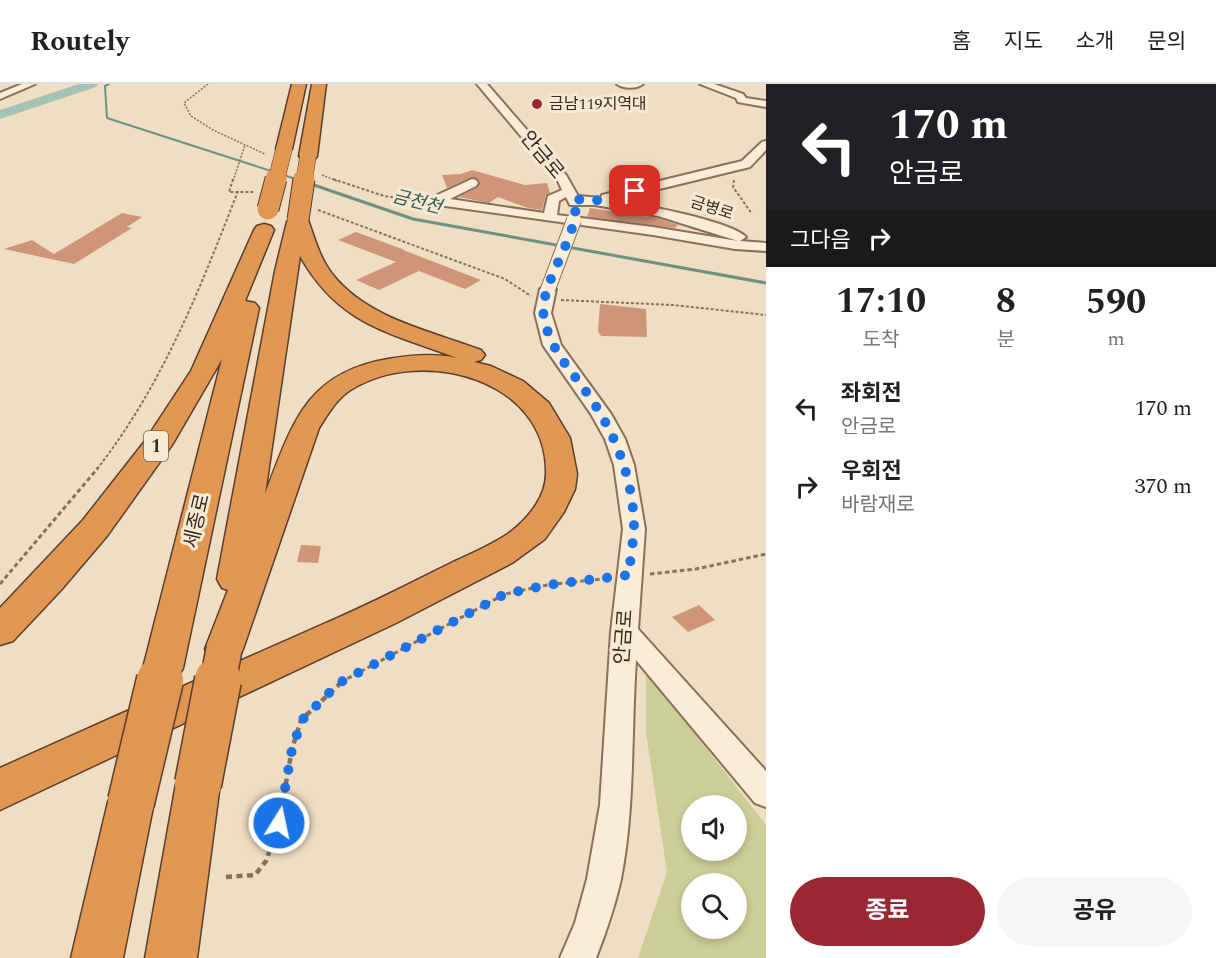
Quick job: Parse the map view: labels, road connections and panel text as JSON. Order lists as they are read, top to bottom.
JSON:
{
  "streets": {
    "highway": ["1", "세종로"],
    "street": ["안금로", "금병로"]
  },
  "crossings": [
    ["안금로", "금병로"],
    ["1", "세종로"]
  ],
  "water": ["금천천"],
  "places": ["금남119지역대"],
  "page": {
    "header": "Routely",
    "nav": [
      "홈",
      "지도",
      "소개",
      "문의"
    ],
    "turn": ["170 m", "안금로"],
    "then": "그다음",
    "eta": [
      "17:10",
      "도착",
      "8",
      "분",
      "590",
      "m"
    ],
    "list": [
      {
        "name": "좌회전",
        "note": "안금로",
        "value": "170 m"
      },
      {
        "name": "우회전",
        "note": "바람재로",
        "value": "370 m"
      }
    ],
    "buttons": ["종료", "공유"]
  }
}
